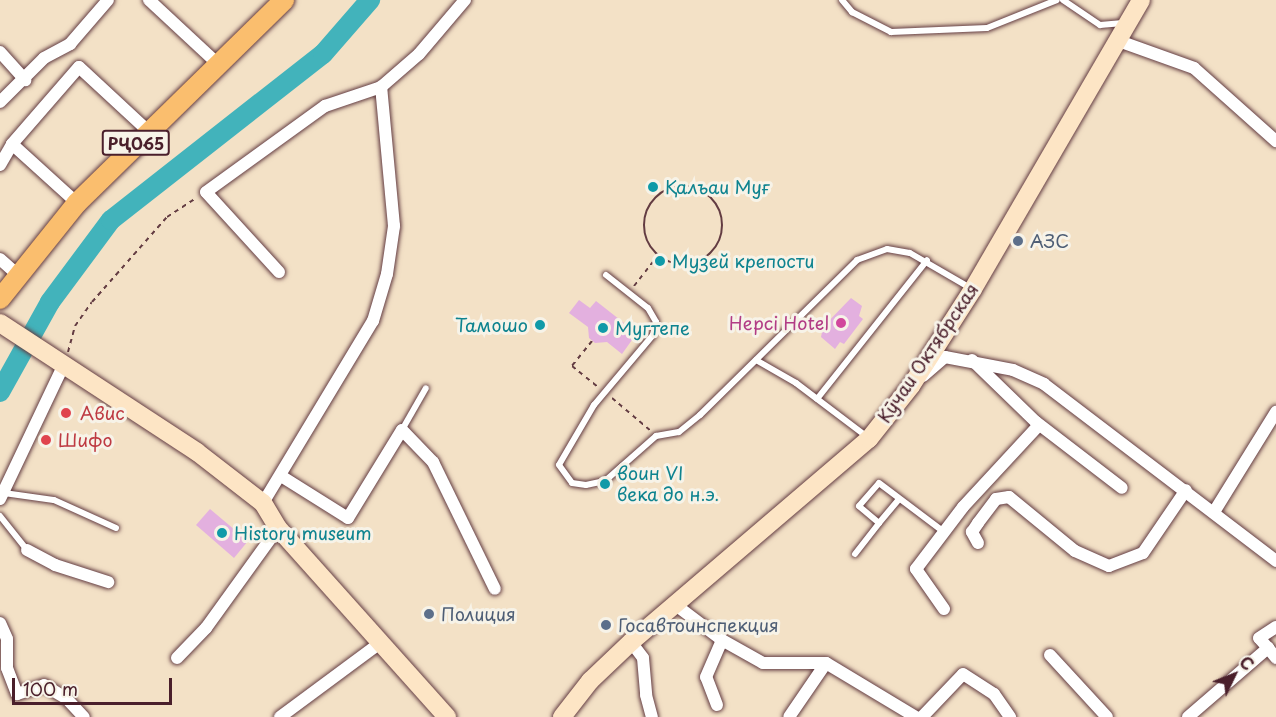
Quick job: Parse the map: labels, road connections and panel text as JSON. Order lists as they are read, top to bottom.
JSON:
{
  "streets": {
    "main road": ["РҶ065", "Кӯчаи Октябрская"]
  },
  "places": [
    "Қалъаи Муғ",
    "АЗС",
    "Музей крепости",
    "Hepci Hotel",
    "Тамошо",
    "Мугтепе",
    "Авис",
    "Шифо",
    "воин VI века до н.э.",
    "History museum",
    "Полиция",
    "Госавтоинспекция"
  ],
  "scale_bar": "100 m",
  "north": "top right"
}
